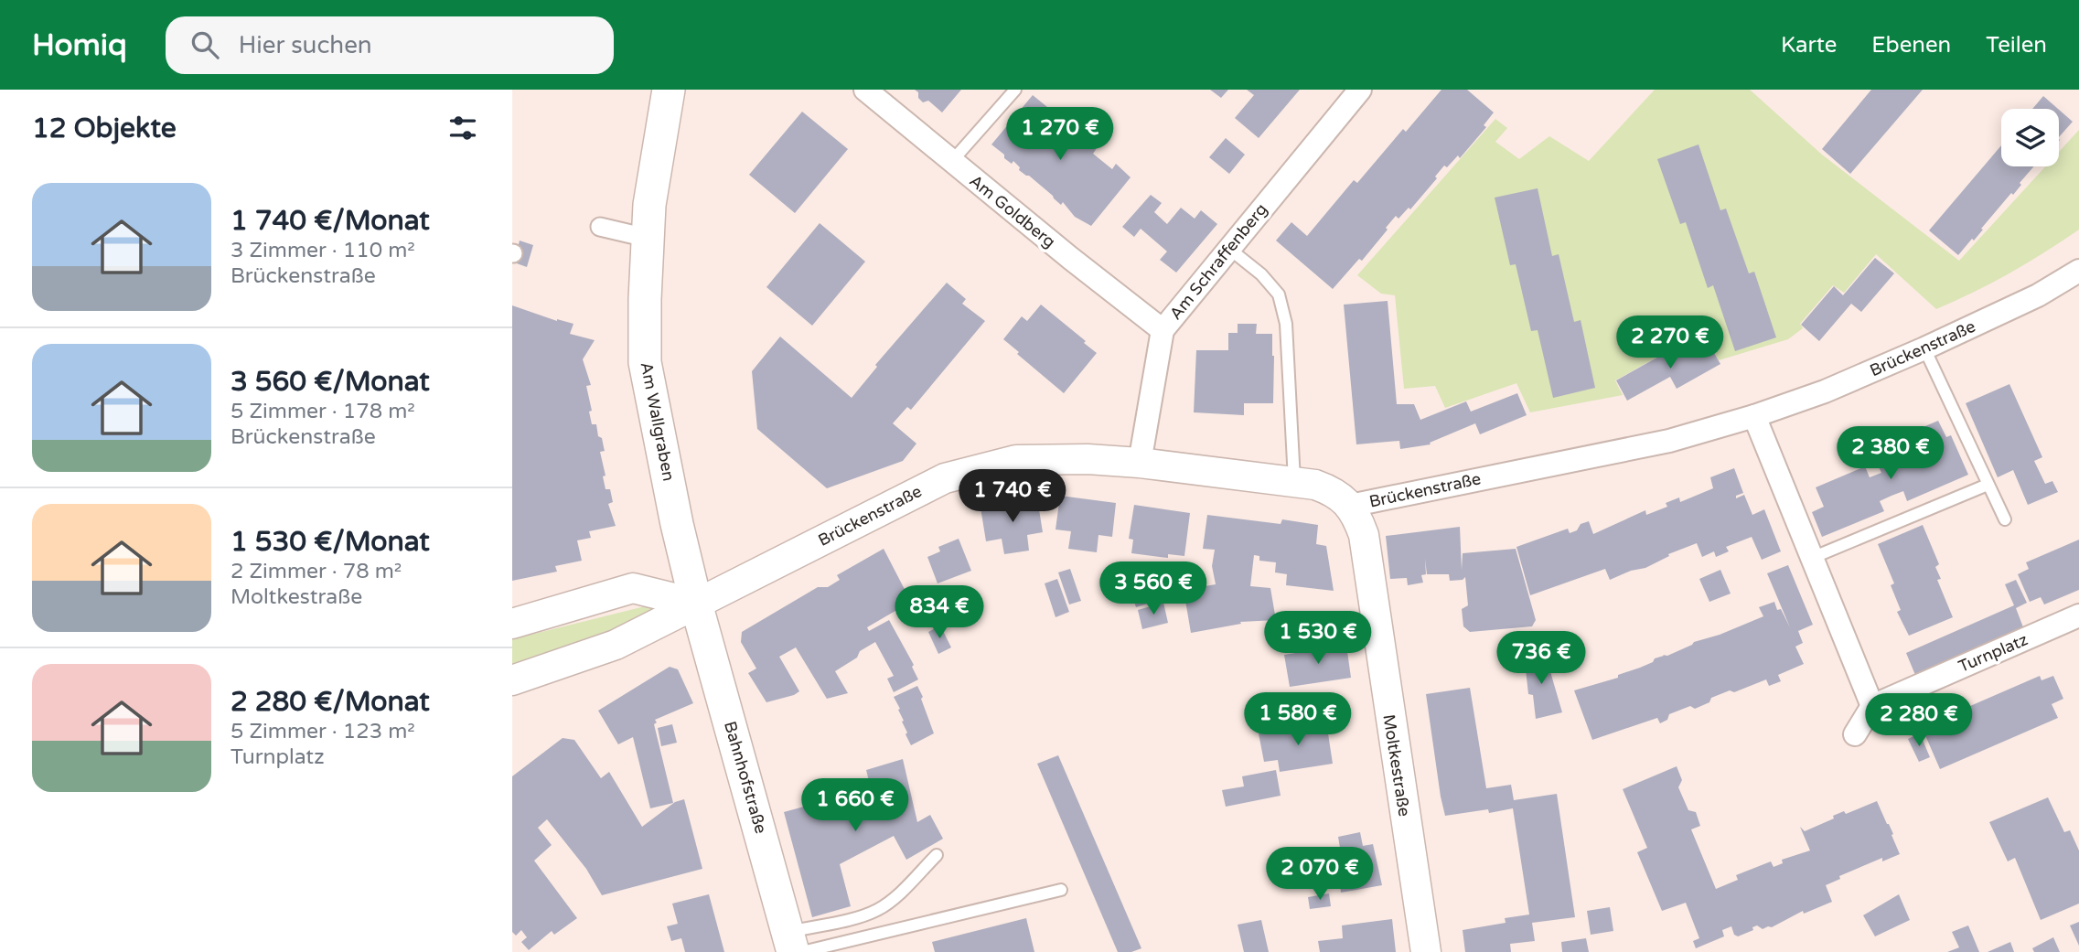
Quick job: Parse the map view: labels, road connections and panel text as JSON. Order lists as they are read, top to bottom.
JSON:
{
  "streets": {
    "main road": ["Am Wallgraben", "Bahnhofstraße"],
    "street": [
      "Am Goldberg",
      "Am Schraffenberg",
      "Brückenstraße",
      "Turnplatz",
      "Moltkestraße"
    ]
  },
  "crossings": [
    ["Am Goldberg", "Am Schraffenberg"],
    ["Am Schraffenberg", "Brückenstraße"],
    ["Brückenstraße", "Am Wallgraben"],
    ["Brückenstraße", "Moltkestraße"],
    ["Brückenstraße", "Bahnhofstraße"],
    ["Am Wallgraben", "Bahnhofstraße"]
  ],
  "page": {
    "header": "Homiq",
    "search": "Hier suchen",
    "nav": ["Karte", "Ebenen", "Teilen"],
    "heading": "12 Objekte",
    "price": [
      "1 270 €",
      "2 270 €",
      "2 380 €",
      "1 740 €",
      "3 560 €",
      "834 €",
      "1 530 €",
      "736 €",
      "1 580 €",
      "2 280 €",
      "1 660 €",
      "2 070 €"
    ],
    "list": [
      {
        "name": "1 740 €/Monat",
        "note": "3 Zimmer · 110 m² · Brückenstraße"
      },
      {
        "name": "3 560 €/Monat",
        "note": "5 Zimmer · 178 m² · Brückenstraße"
      },
      {
        "name": "1 530 €/Monat",
        "note": "2 Zimmer · 78 m² · Moltkestraße"
      },
      {
        "name": "2 280 €/Monat",
        "note": "5 Zimmer · 123 m² · Turnplatz"
      }
    ]
  }
}
